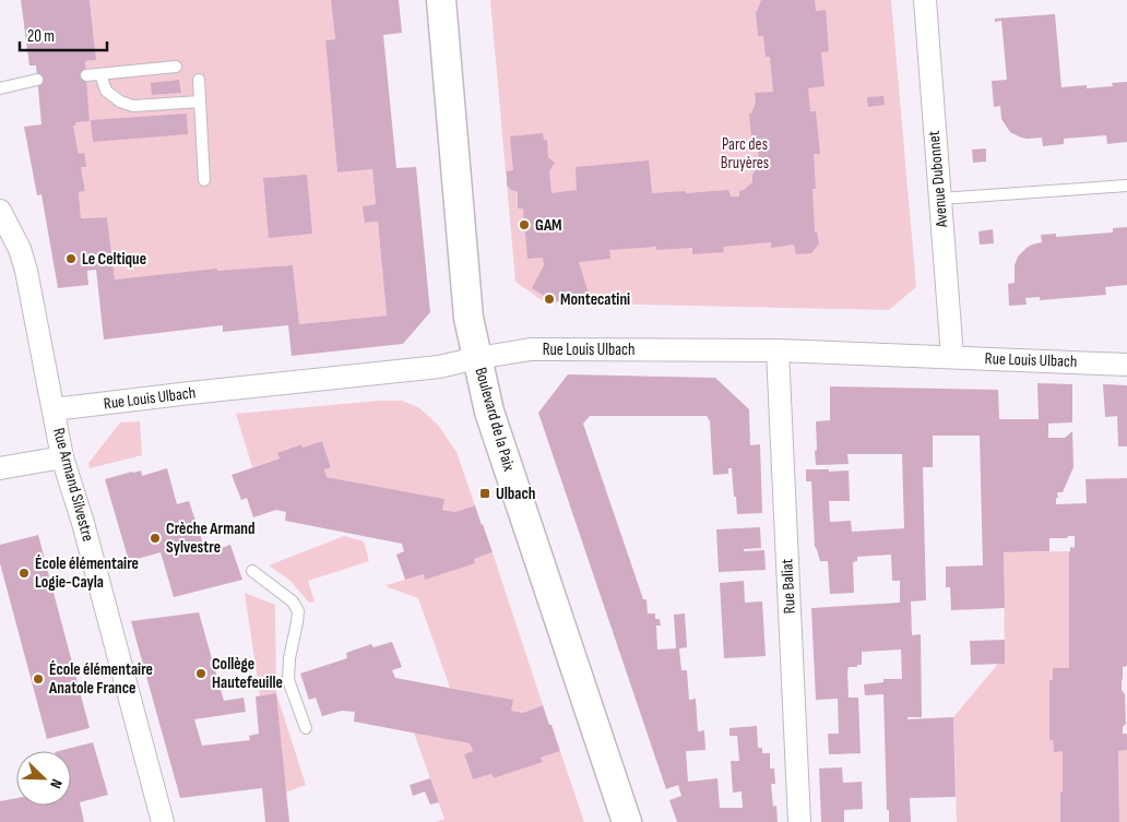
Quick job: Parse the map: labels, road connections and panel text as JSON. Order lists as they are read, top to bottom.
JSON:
{
  "streets": {
    "street": [
      "Avenue Dubonnet",
      "Rue Louis Ulbach",
      "Boulevard de la Paix",
      "Rue Armand Silvestre",
      "Rue Baliat"
    ]
  },
  "crossings": [
    ["Avenue Dubonnet", "Rue Louis Ulbach"],
    ["Rue Louis Ulbach", "Boulevard de la Paix"],
    ["Rue Louis Ulbach", "Rue Armand Silvestre"],
    ["Rue Louis Ulbach", "Rue Baliat"]
  ],
  "parks": ["Parc des Bruyères"],
  "places": {
    "other": [
      "GAM",
      "Le Celtique",
      "Montecatini",
      "Crèche Armand Sylvestre",
      "École élémentaire Logie-Cayla",
      "Collège Hautefeuille",
      "École élémentaire Anatole France"
    ],
    "transit": ["Ulbach"]
  },
  "scale_bar": "20 m",
  "north": "bottom right"
}
